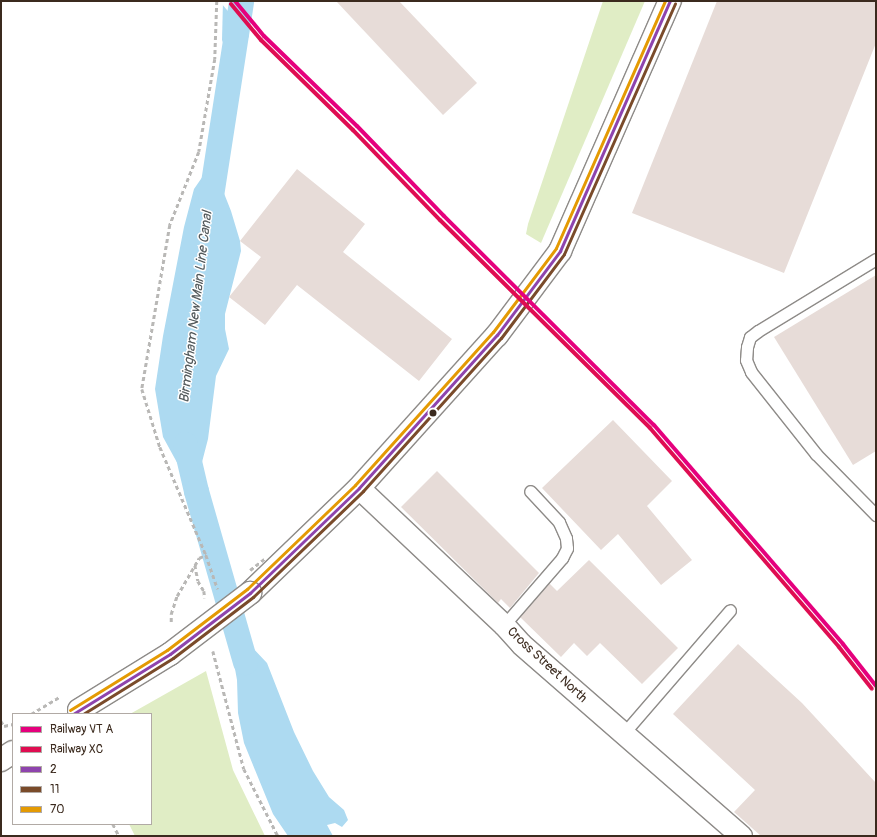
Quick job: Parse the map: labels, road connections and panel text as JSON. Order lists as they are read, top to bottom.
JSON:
{
  "streets": {
    "street": ["Cross Street North"]
  },
  "water": ["Birmingham New Main Line Canal"],
  "lines": [
    "transit line 2",
    "transit line 70",
    "transit line 11",
    "rail line XC"
  ],
  "legend": [
    "Railway VT A",
    "Railway XC",
    "2",
    "11",
    "70"
  ]
}
